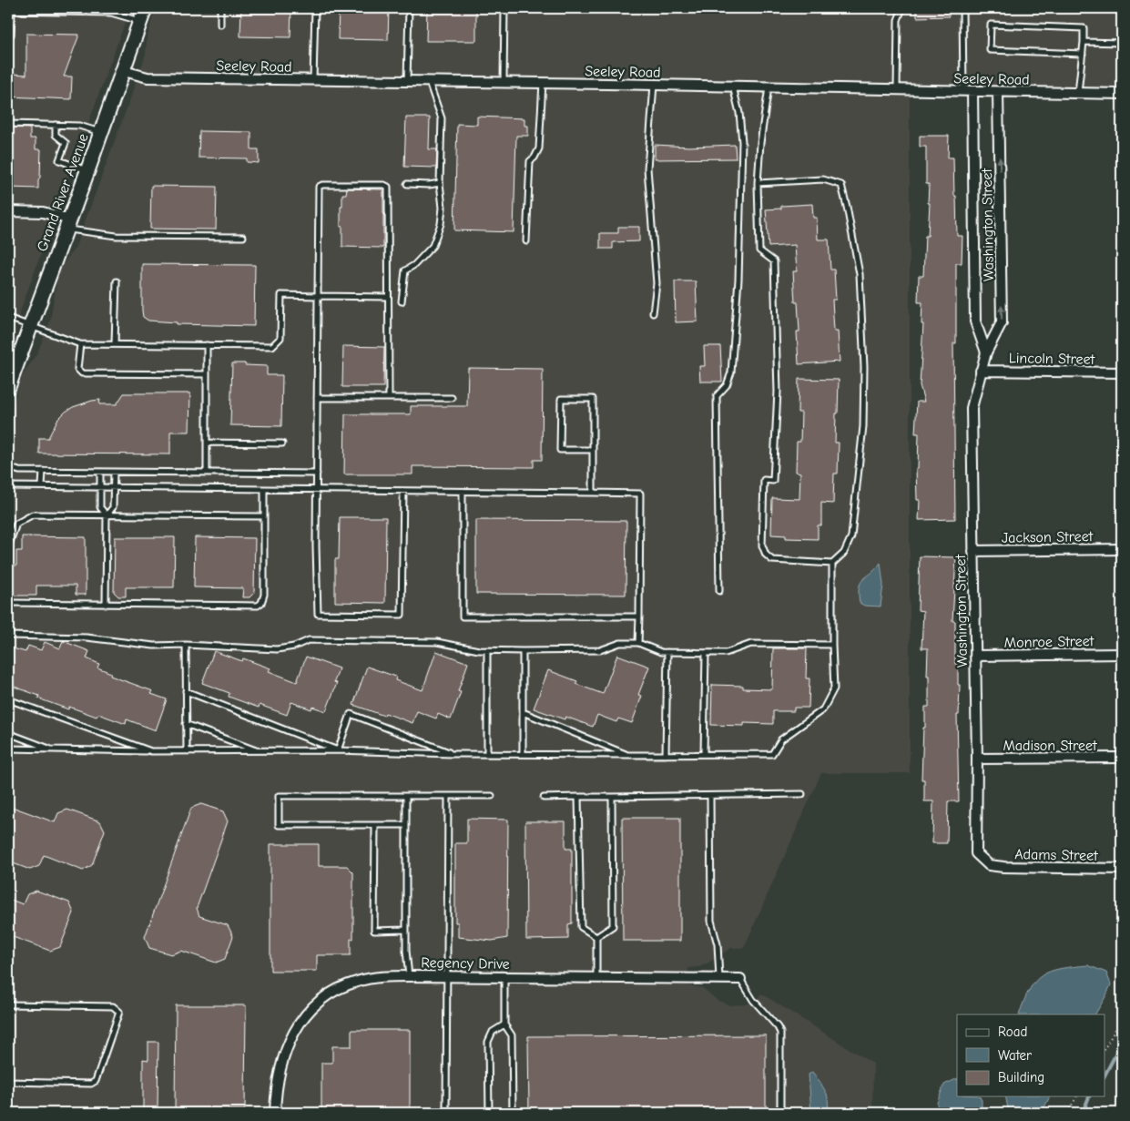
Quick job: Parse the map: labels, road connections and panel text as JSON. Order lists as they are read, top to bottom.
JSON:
{
  "streets": {
    "main road": ["Grand River Avenue"],
    "street": [
      "Seeley Road",
      "Washington Street",
      "Lincoln Street",
      "Jackson Street",
      "Monroe Street",
      "Madison Street",
      "Adams Street",
      "Regency Drive"
    ]
  },
  "crossings": [
    ["Seeley Road", "Grand River Avenue"],
    ["Seeley Road", "Washington Street"],
    ["Washington Street", "Lincoln Street"],
    ["Washington Street", "Jackson Street"],
    ["Washington Street", "Monroe Street"],
    ["Washington Street", "Madison Street"],
    ["Washington Street", "Adams Street"]
  ],
  "legend": ["Road", "Water", "Building"]
}
